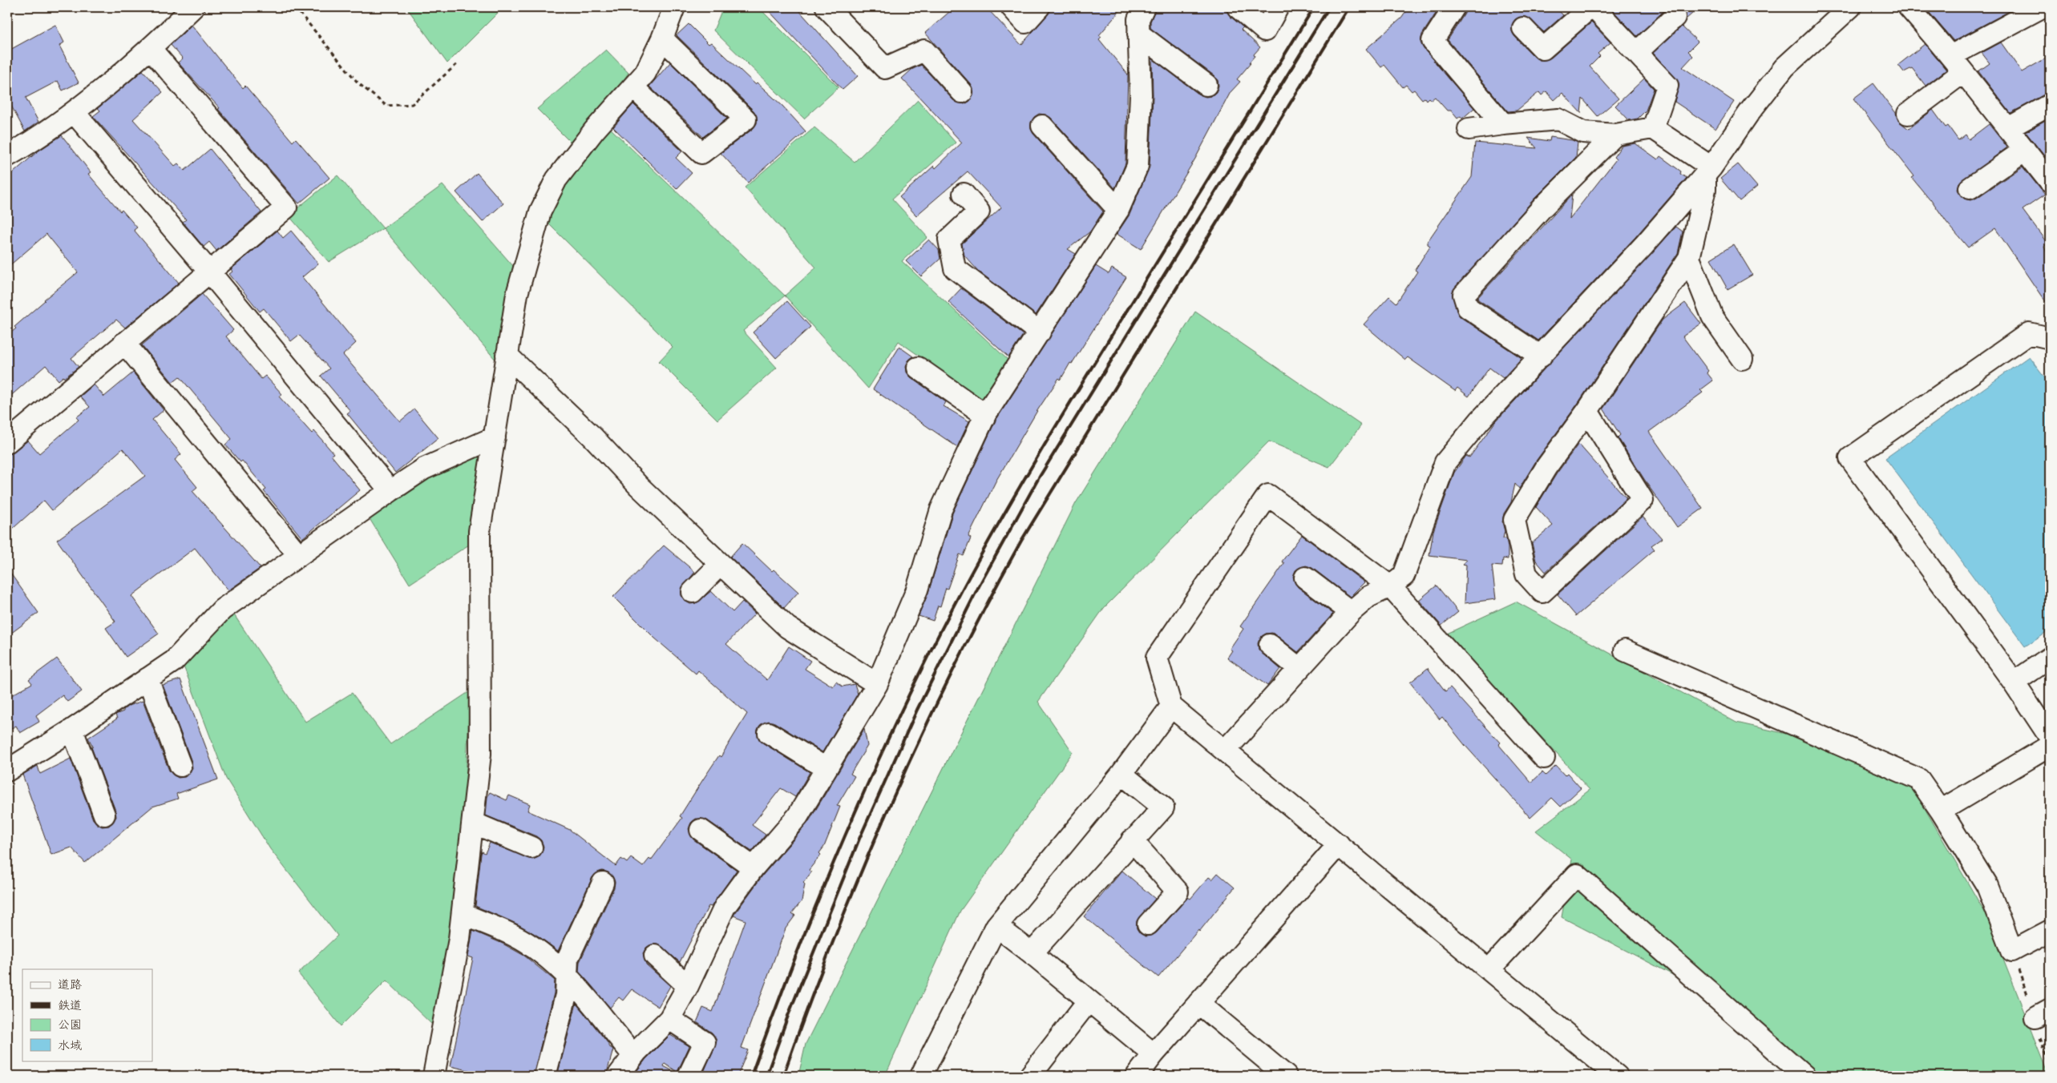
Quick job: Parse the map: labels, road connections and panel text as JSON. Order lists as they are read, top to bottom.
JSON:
{
  "legend": [
    "道路",
    "鉄道",
    "公園",
    "水域"
  ]
}
